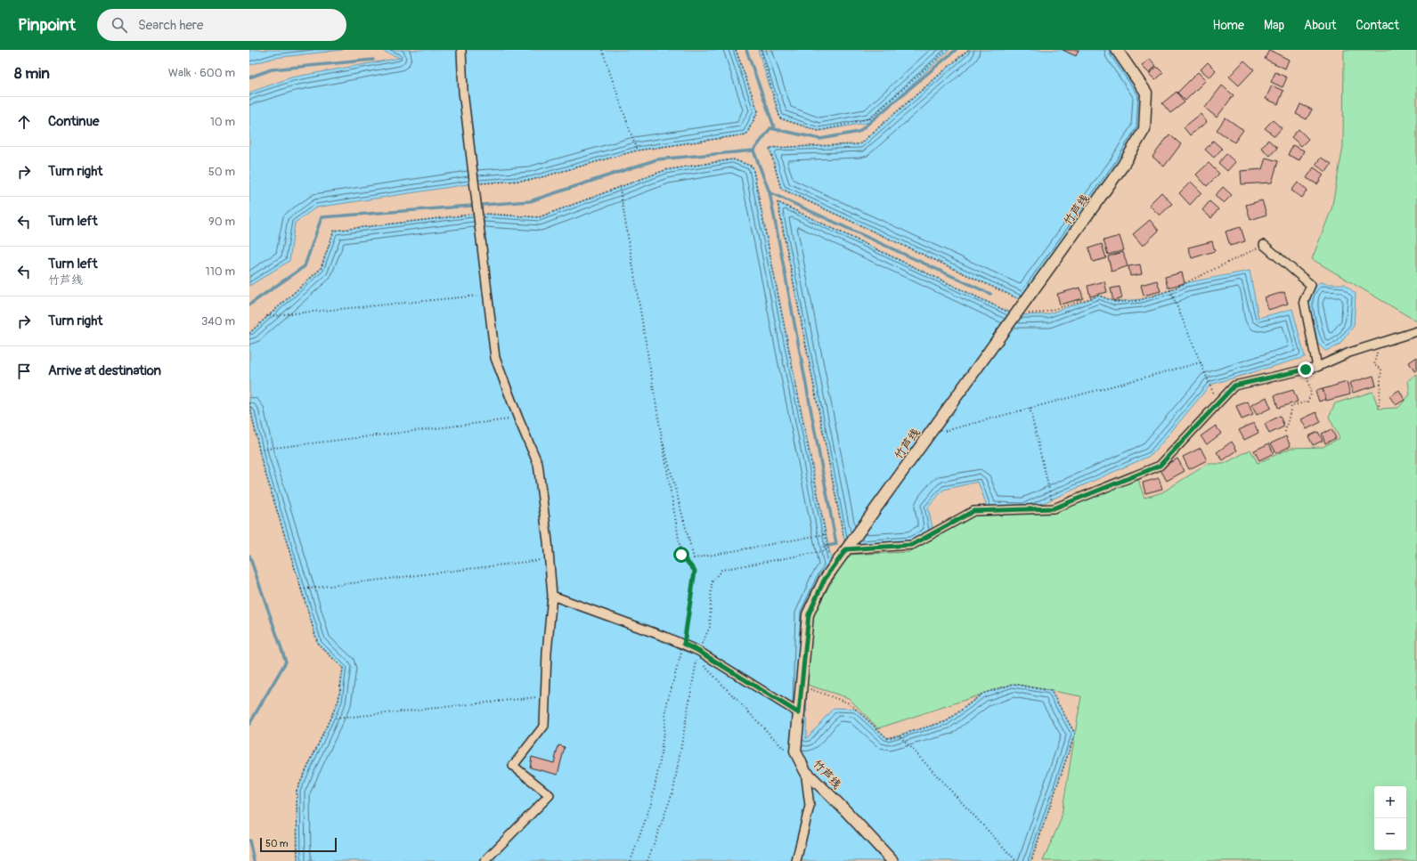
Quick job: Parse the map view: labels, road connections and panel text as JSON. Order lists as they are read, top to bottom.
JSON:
{
  "streets": {
    "street": ["竹芦线"]
  },
  "scale_bar": "50 m",
  "page": {
    "header": "Pinpoint",
    "search": "Search here",
    "nav": [
      "Home",
      "Map",
      "About",
      "Contact"
    ],
    "heading": ["8 min", "Walk · 600 m"],
    "list": [
      ["Continue", "10 m"],
      ["Turn right", "50 m"],
      ["Turn left", "90 m"],
      ["Turn left", "竹芦线", "110 m"],
      ["Turn right", "340 m"],
      "Arrive at destination"
    ],
    "map_buttons": ["+", "−"],
    "scale": "50 m"
  }
}
